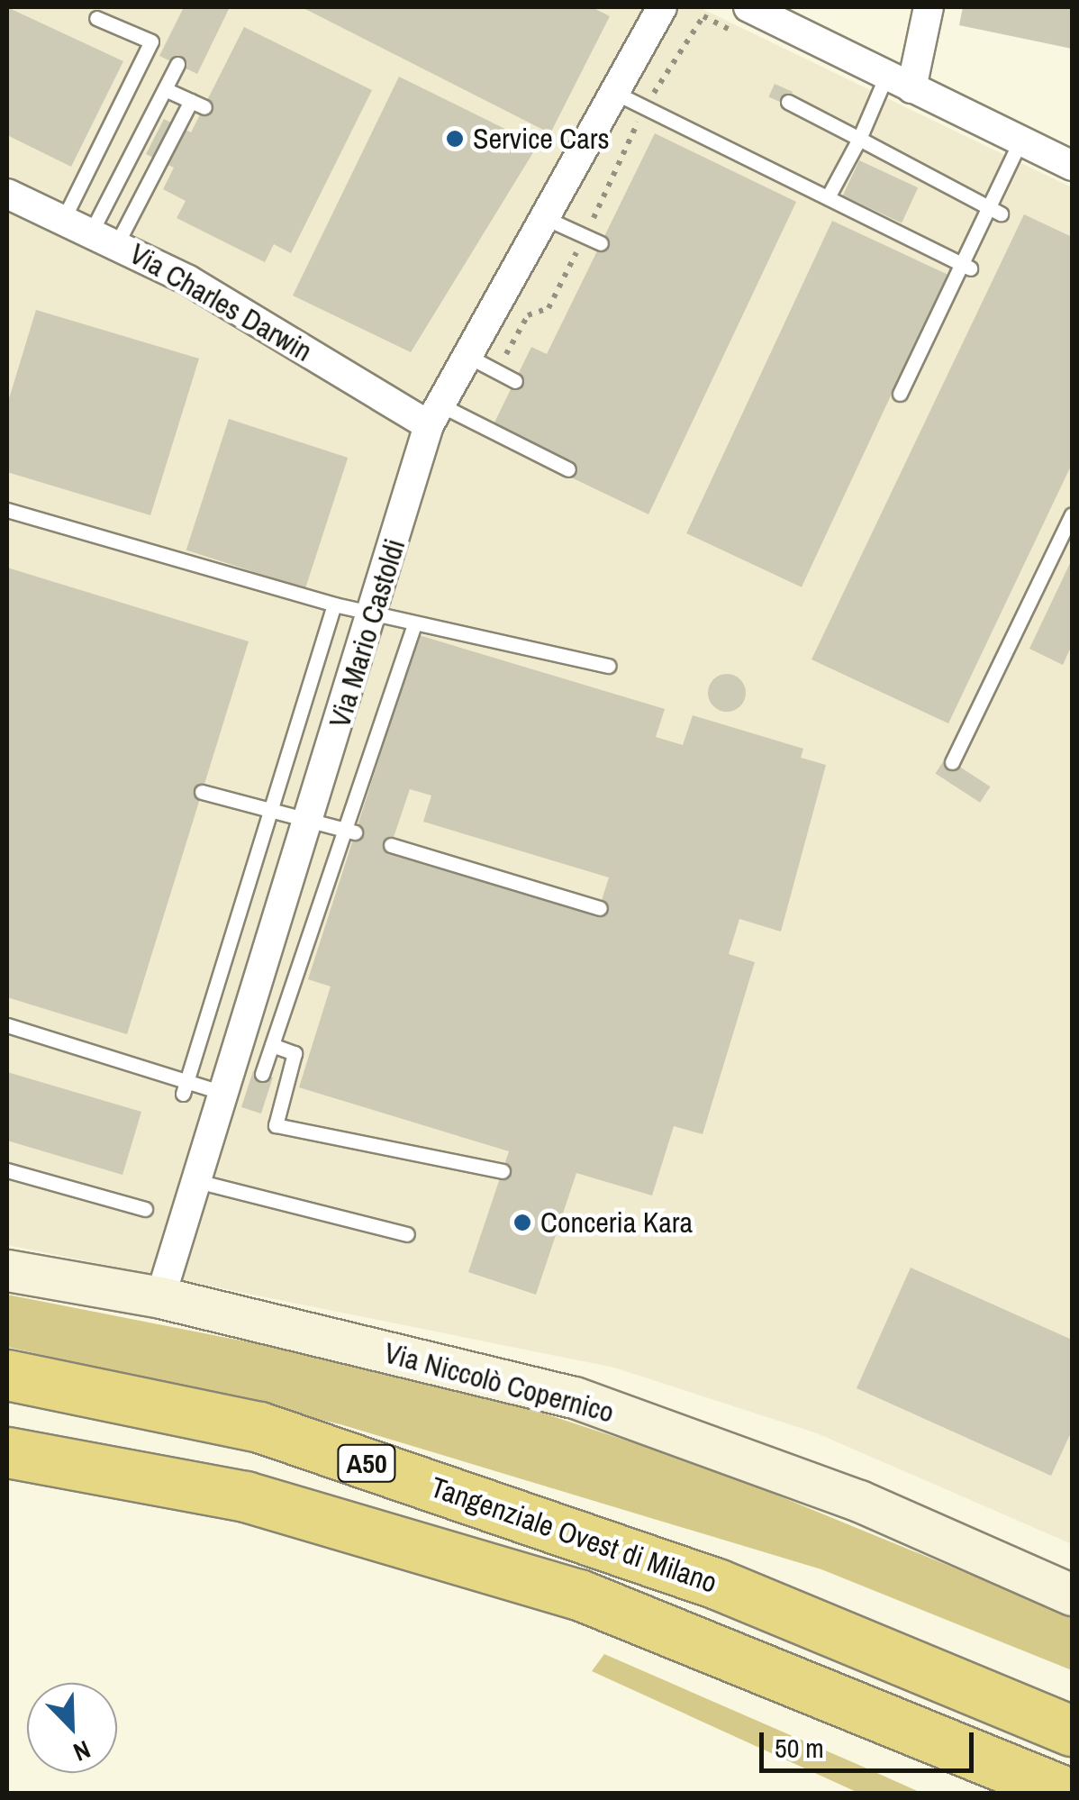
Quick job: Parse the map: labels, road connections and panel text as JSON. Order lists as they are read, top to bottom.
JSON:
{
  "streets": {
    "highway": ["A50", "Tangenziale Ovest di Milano"],
    "street": ["Via Charles Darwin", "Via Mario Castoldi", "Via Niccolò Copernico"]
  },
  "crossings": [
    ["Via Charles Darwin", "Via Mario Castoldi"],
    ["Via Mario Castoldi", "Via Niccolò Copernico"]
  ],
  "places": ["Service Cars", "Conceria Kara"],
  "scale_bar": "50 m",
  "north": "bottom right"
}
